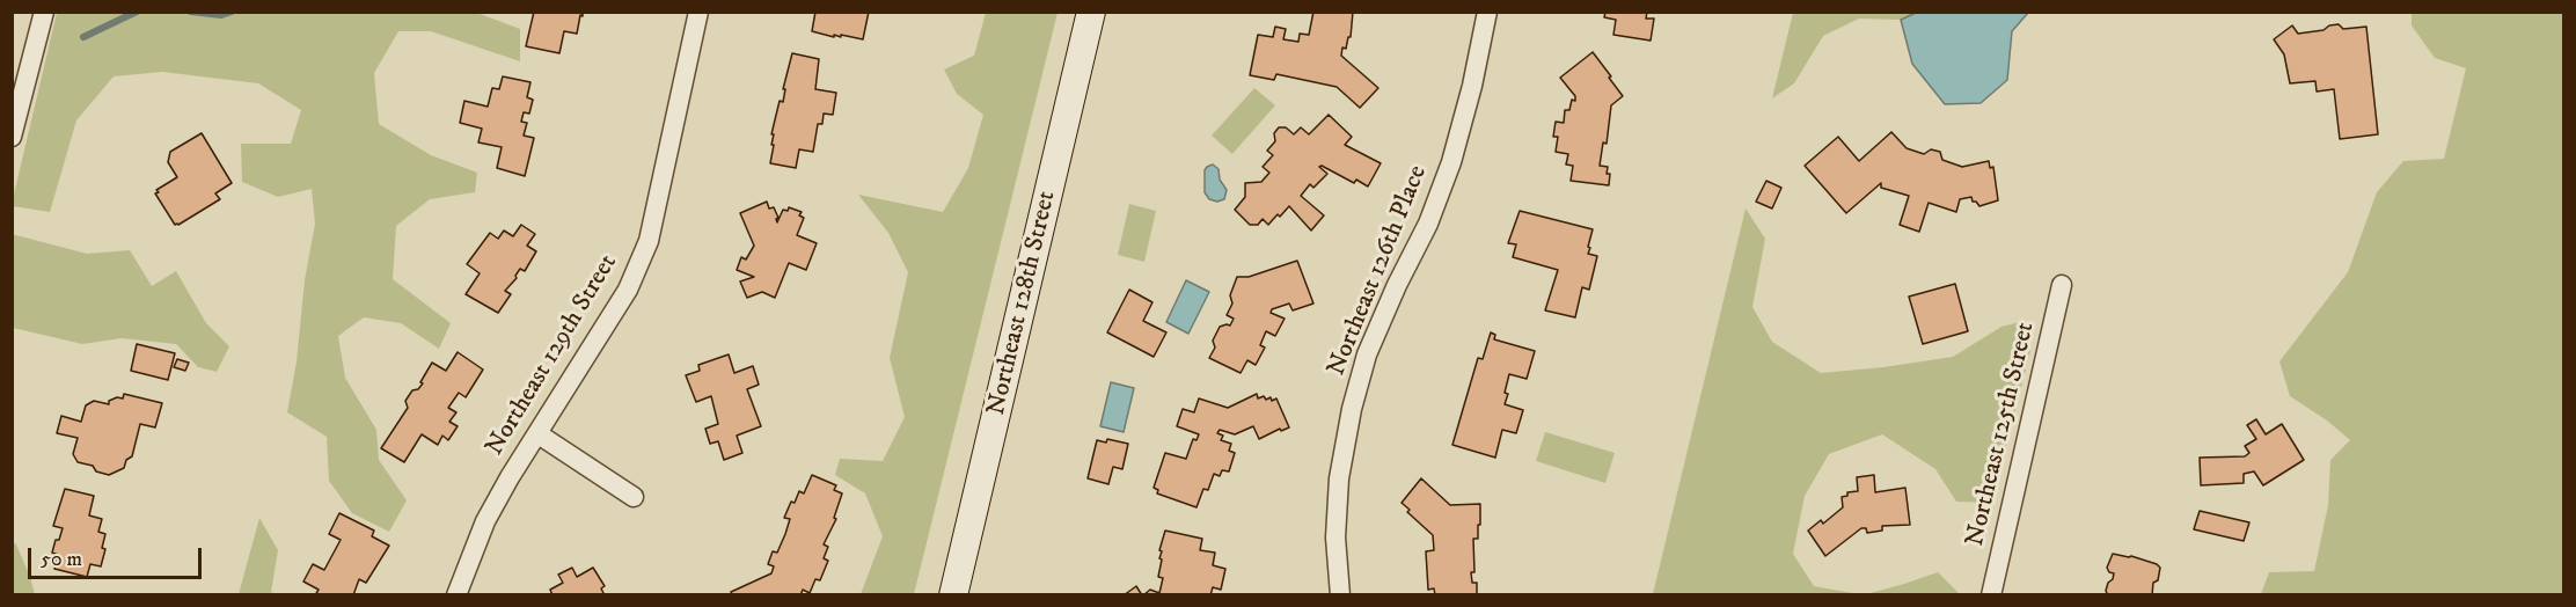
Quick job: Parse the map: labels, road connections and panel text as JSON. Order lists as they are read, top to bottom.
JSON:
{
  "streets": {
    "street": [
      "Northeast 126th Place",
      "Northeast 128th Street",
      "Northeast 129th Street",
      "Northeast 125th Street"
    ]
  },
  "scale_bar": "50 m"
}
